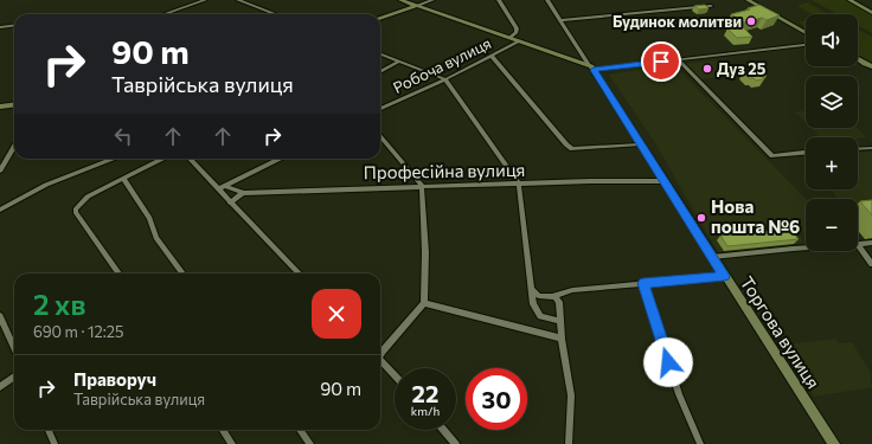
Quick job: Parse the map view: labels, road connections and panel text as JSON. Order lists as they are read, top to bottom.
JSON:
{
  "streets": {
    "street": ["Робоча вулиця", "Професійна вулиця", "Торгова вулиця"]
  },
  "crossings": [
    ["Професійна вулиця", "Торгова вулиця"]
  ],
  "places": ["Будинок молитви", "Дуз 25", "Нова пошта №6"],
  "page": {
    "map_buttons": ["+", "−"],
    "turn": ["90 m", "Таврійська вулиця"],
    "heading": ["2 хв", "690 m · 12:25"],
    "list": [
      {
        "name": "Праворуч",
        "note": "Таврійська вулиця",
        "value": "90 m"
      }
    ],
    "speed": "22 km/h",
    "limit": "30"
  }
}
